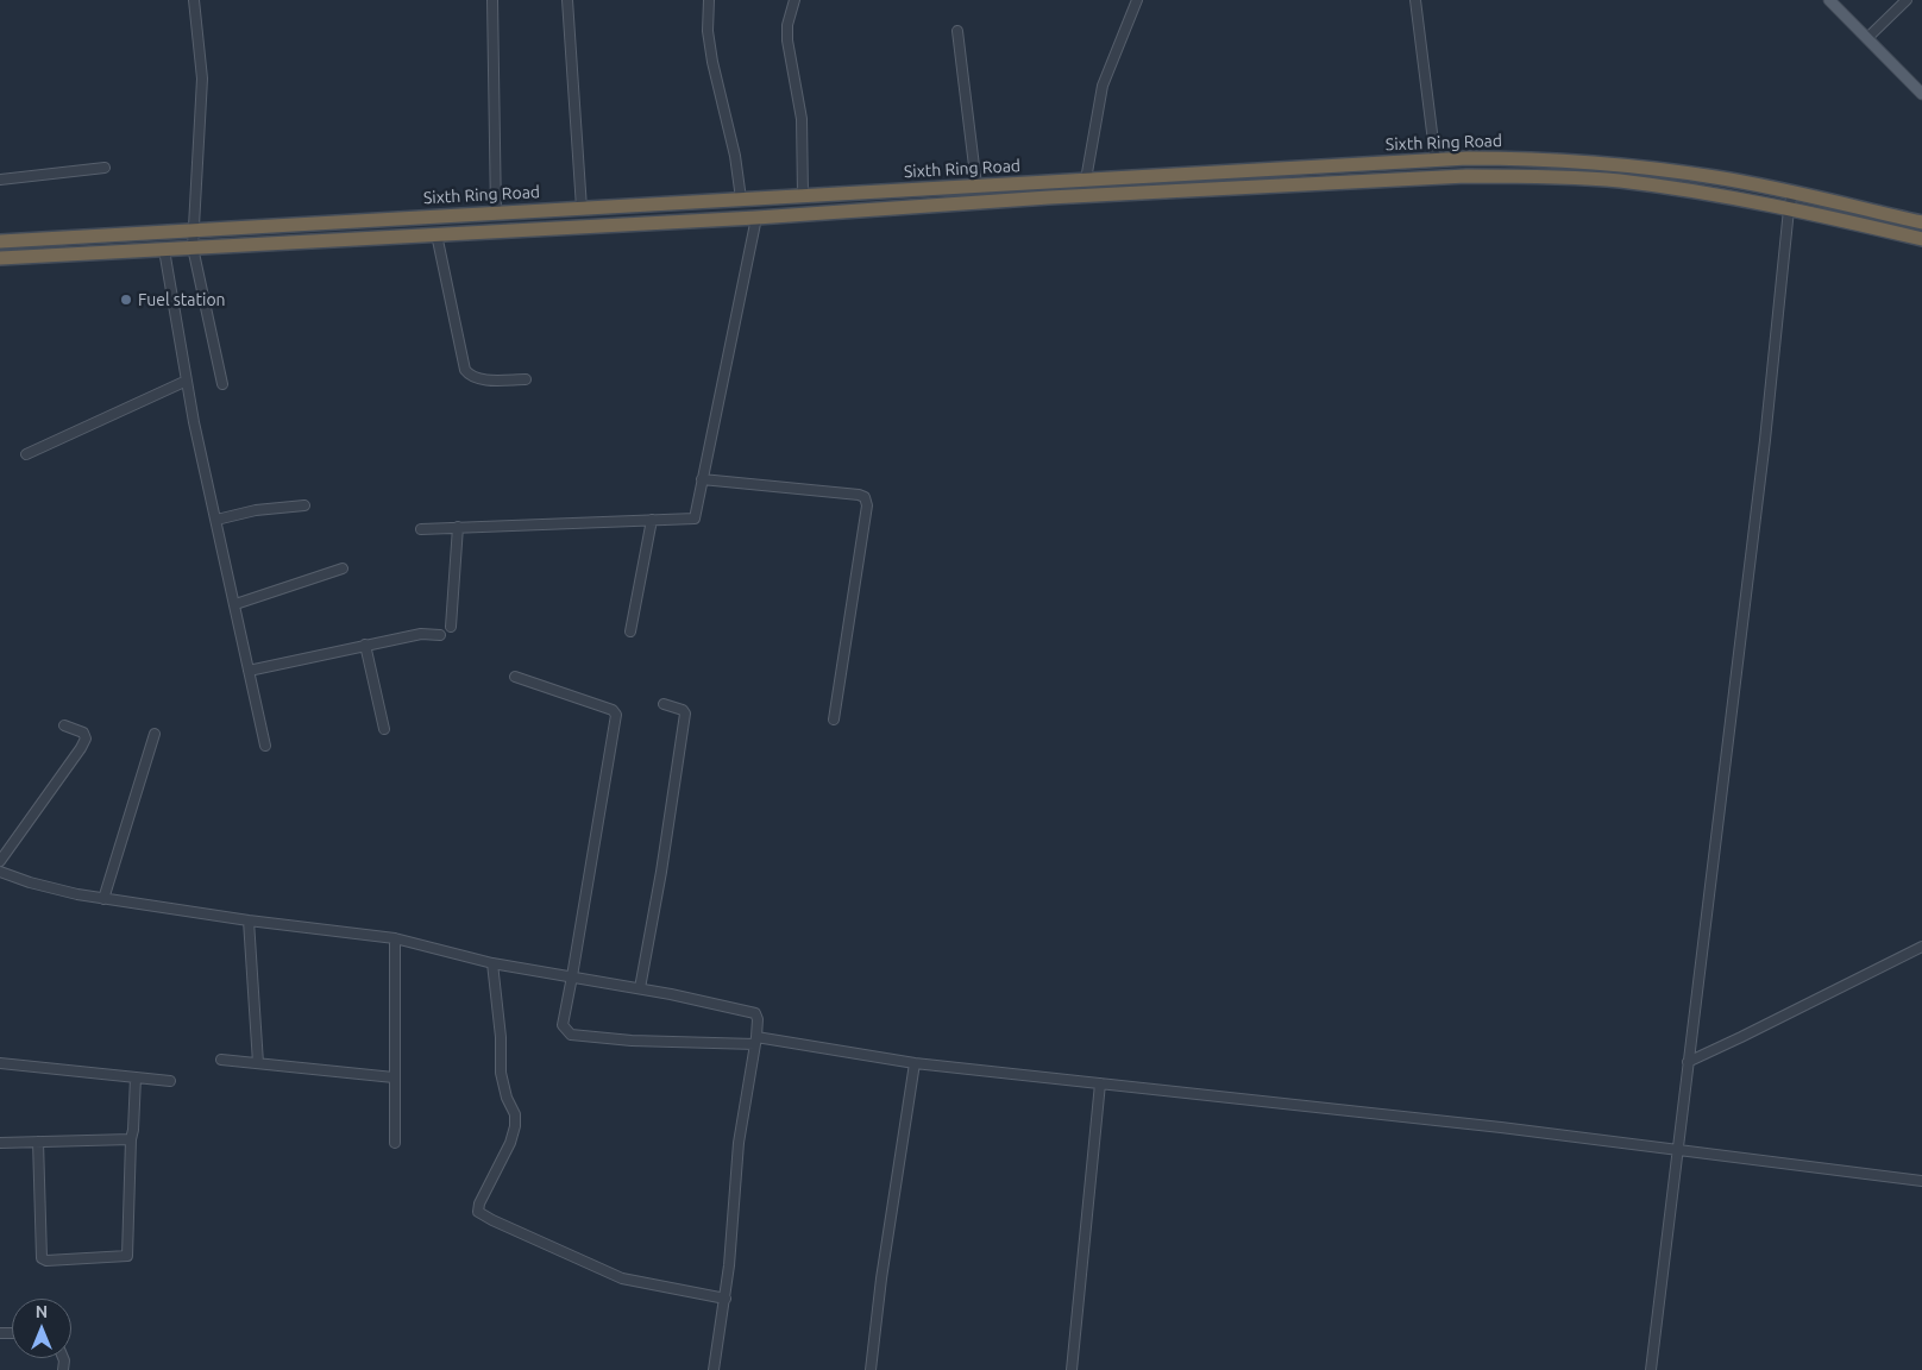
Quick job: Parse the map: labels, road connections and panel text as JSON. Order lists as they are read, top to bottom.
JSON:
{
  "streets": {
    "highway": ["Sixth Ring Road"]
  },
  "places": ["Fuel station"],
  "north": "top"
}
